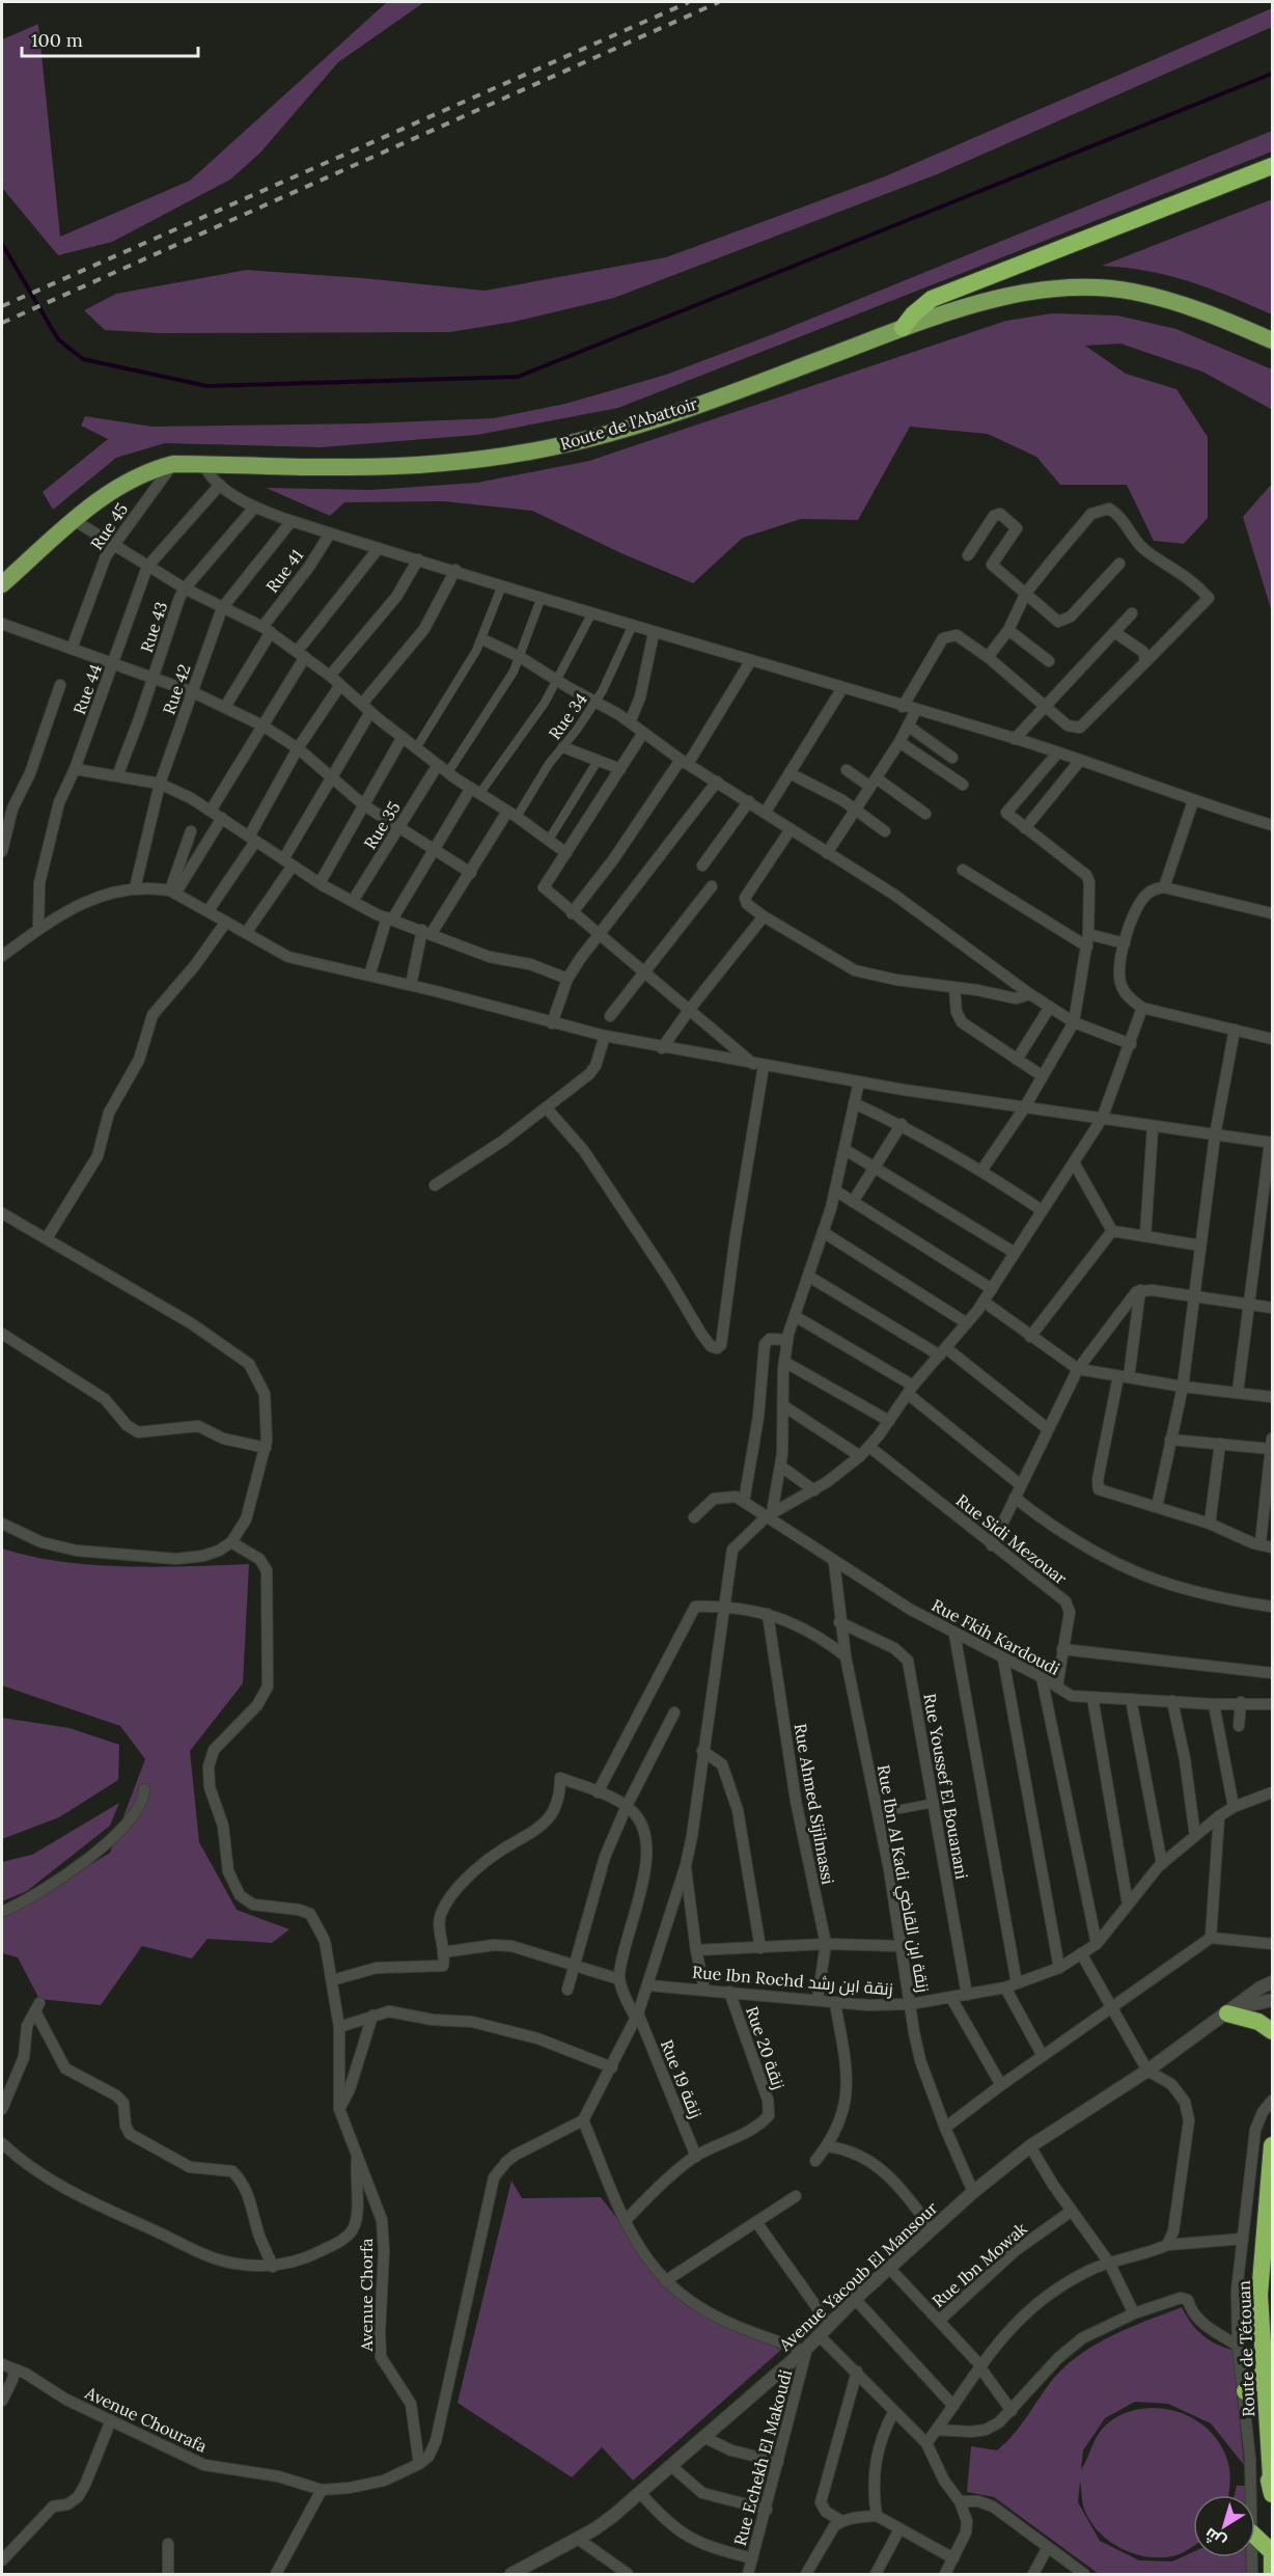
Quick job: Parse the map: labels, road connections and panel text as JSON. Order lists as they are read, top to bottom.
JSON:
{
  "streets": {
    "highway": ["Route de Tétouan"],
    "main road": ["Route de l’Abattoir"],
    "street": [
      "Rue 45",
      "Rue 41",
      "Rue 43",
      "Rue 44",
      "Rue 42",
      "Rue 34",
      "Rue 35",
      "Rue Sidi Mezouar",
      "Rue Fkih Kardoudi",
      "Rue Youssef El Bouanani",
      "Rue Ahmed Sijilmassi",
      "Rue Ibn Al Kadi زنقة ابن القاضي",
      "Rue Ibn Rochd زنقة ابن رشد",
      "Rue 20 زنقة",
      "Rue 19 زنقة",
      "Rue Ibn Mowak",
      "Avenue Yacoub El Mansour",
      "Avenue Chorfa",
      "Avenue Chourafa",
      "Rue Echekh El Makoudi"
    ]
  },
  "crossings": [
    ["Route de l’Abattoir", "Rue 45"],
    ["Rue Sidi Mezouar", "Rue Fkih Kardoudi"],
    ["Rue Fkih Kardoudi", "Rue Ibn Al Kadi زنقة ابن القاضي"],
    ["Rue Youssef El Bouanani", "Rue Ibn Al Kadi زنقة ابن القاضي"],
    ["Rue Youssef El Bouanani", "Rue Ibn Rochd زنقة ابن رشد"],
    ["Rue Ahmed Sijilmassi", "Rue Ibn Rochd زنقة ابن رشد"],
    ["Rue Ibn Al Kadi زنقة ابن القاضي", "Rue Ibn Rochd زنقة ابن رشد"],
    ["Rue Ibn Al Kadi زنقة ابن القاضي", "Avenue Yacoub El Mansour"],
    ["Rue Ibn Rochd زنقة ابن رشد", "Rue 20 زنقة"],
    ["Rue 20 زنقة", "Rue 19 زنقة"],
    ["Avenue Yacoub El Mansour", "Rue Echekh El Makoudi"]
  ],
  "scale_bar": "100 m",
  "north": "bottom left"
}
